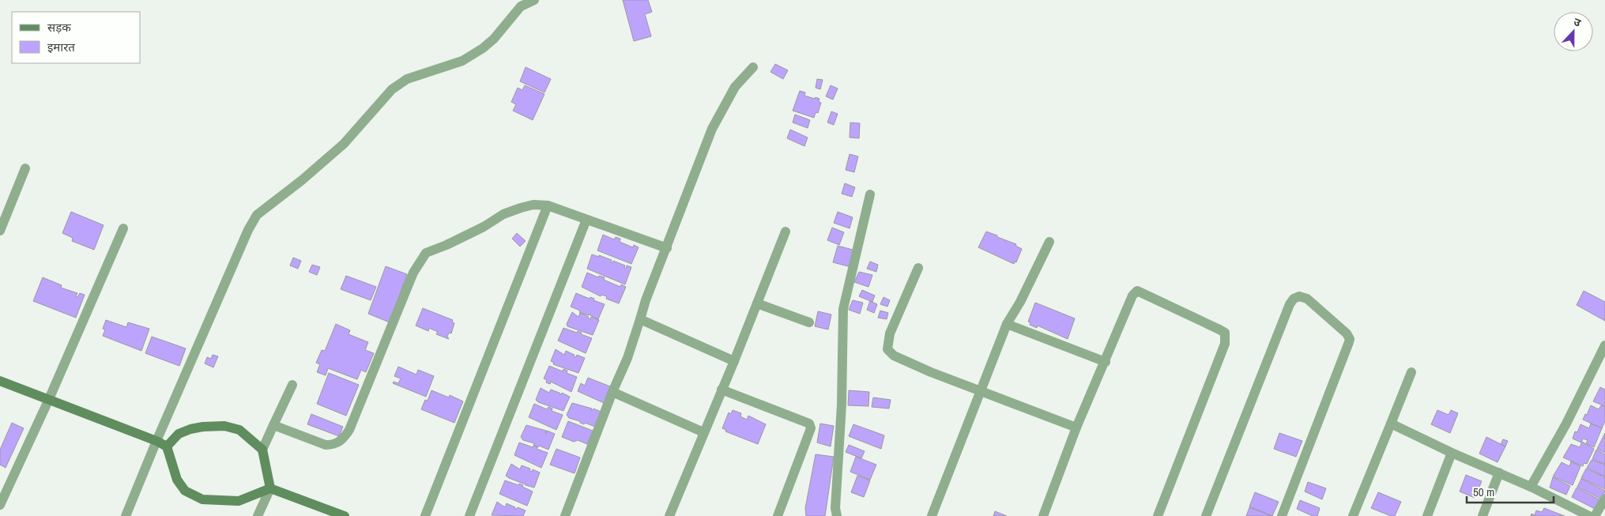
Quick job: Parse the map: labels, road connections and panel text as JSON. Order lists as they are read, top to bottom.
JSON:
{
  "legend": ["सड़क", "इमारत"],
  "scale_bar": "50 m",
  "north": "top"
}
